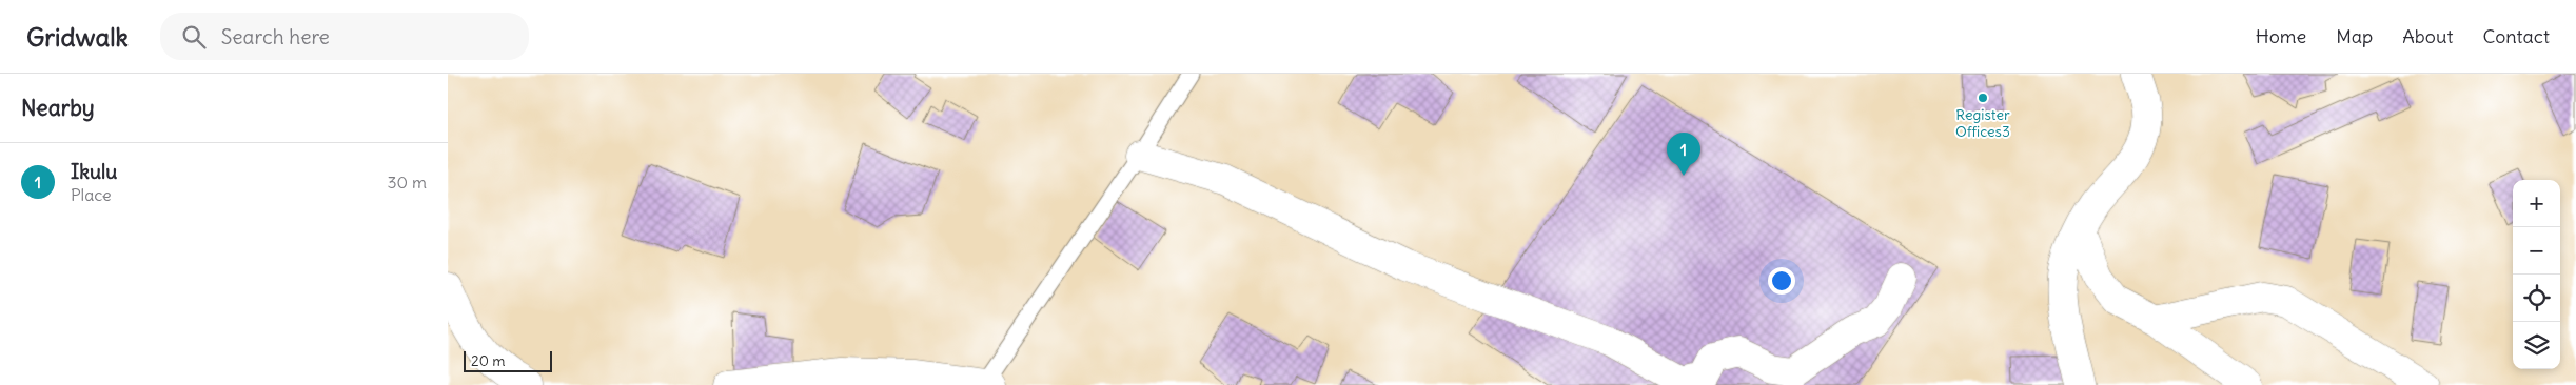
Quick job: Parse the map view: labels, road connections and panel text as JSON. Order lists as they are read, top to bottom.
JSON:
{
  "places": ["Register Offices3"],
  "scale_bar": "20 m",
  "page": {
    "header": "Gridwalk",
    "search": "Search here",
    "nav": [
      "Home",
      "Map",
      "About",
      "Contact"
    ],
    "heading": "Nearby",
    "pins": "1",
    "list": [
      {
        "mark": "1",
        "name": "Ikulu",
        "note": "Place",
        "value": "30 m"
      }
    ],
    "map_buttons": ["+", "−"],
    "scale": "20 m"
  }
}
